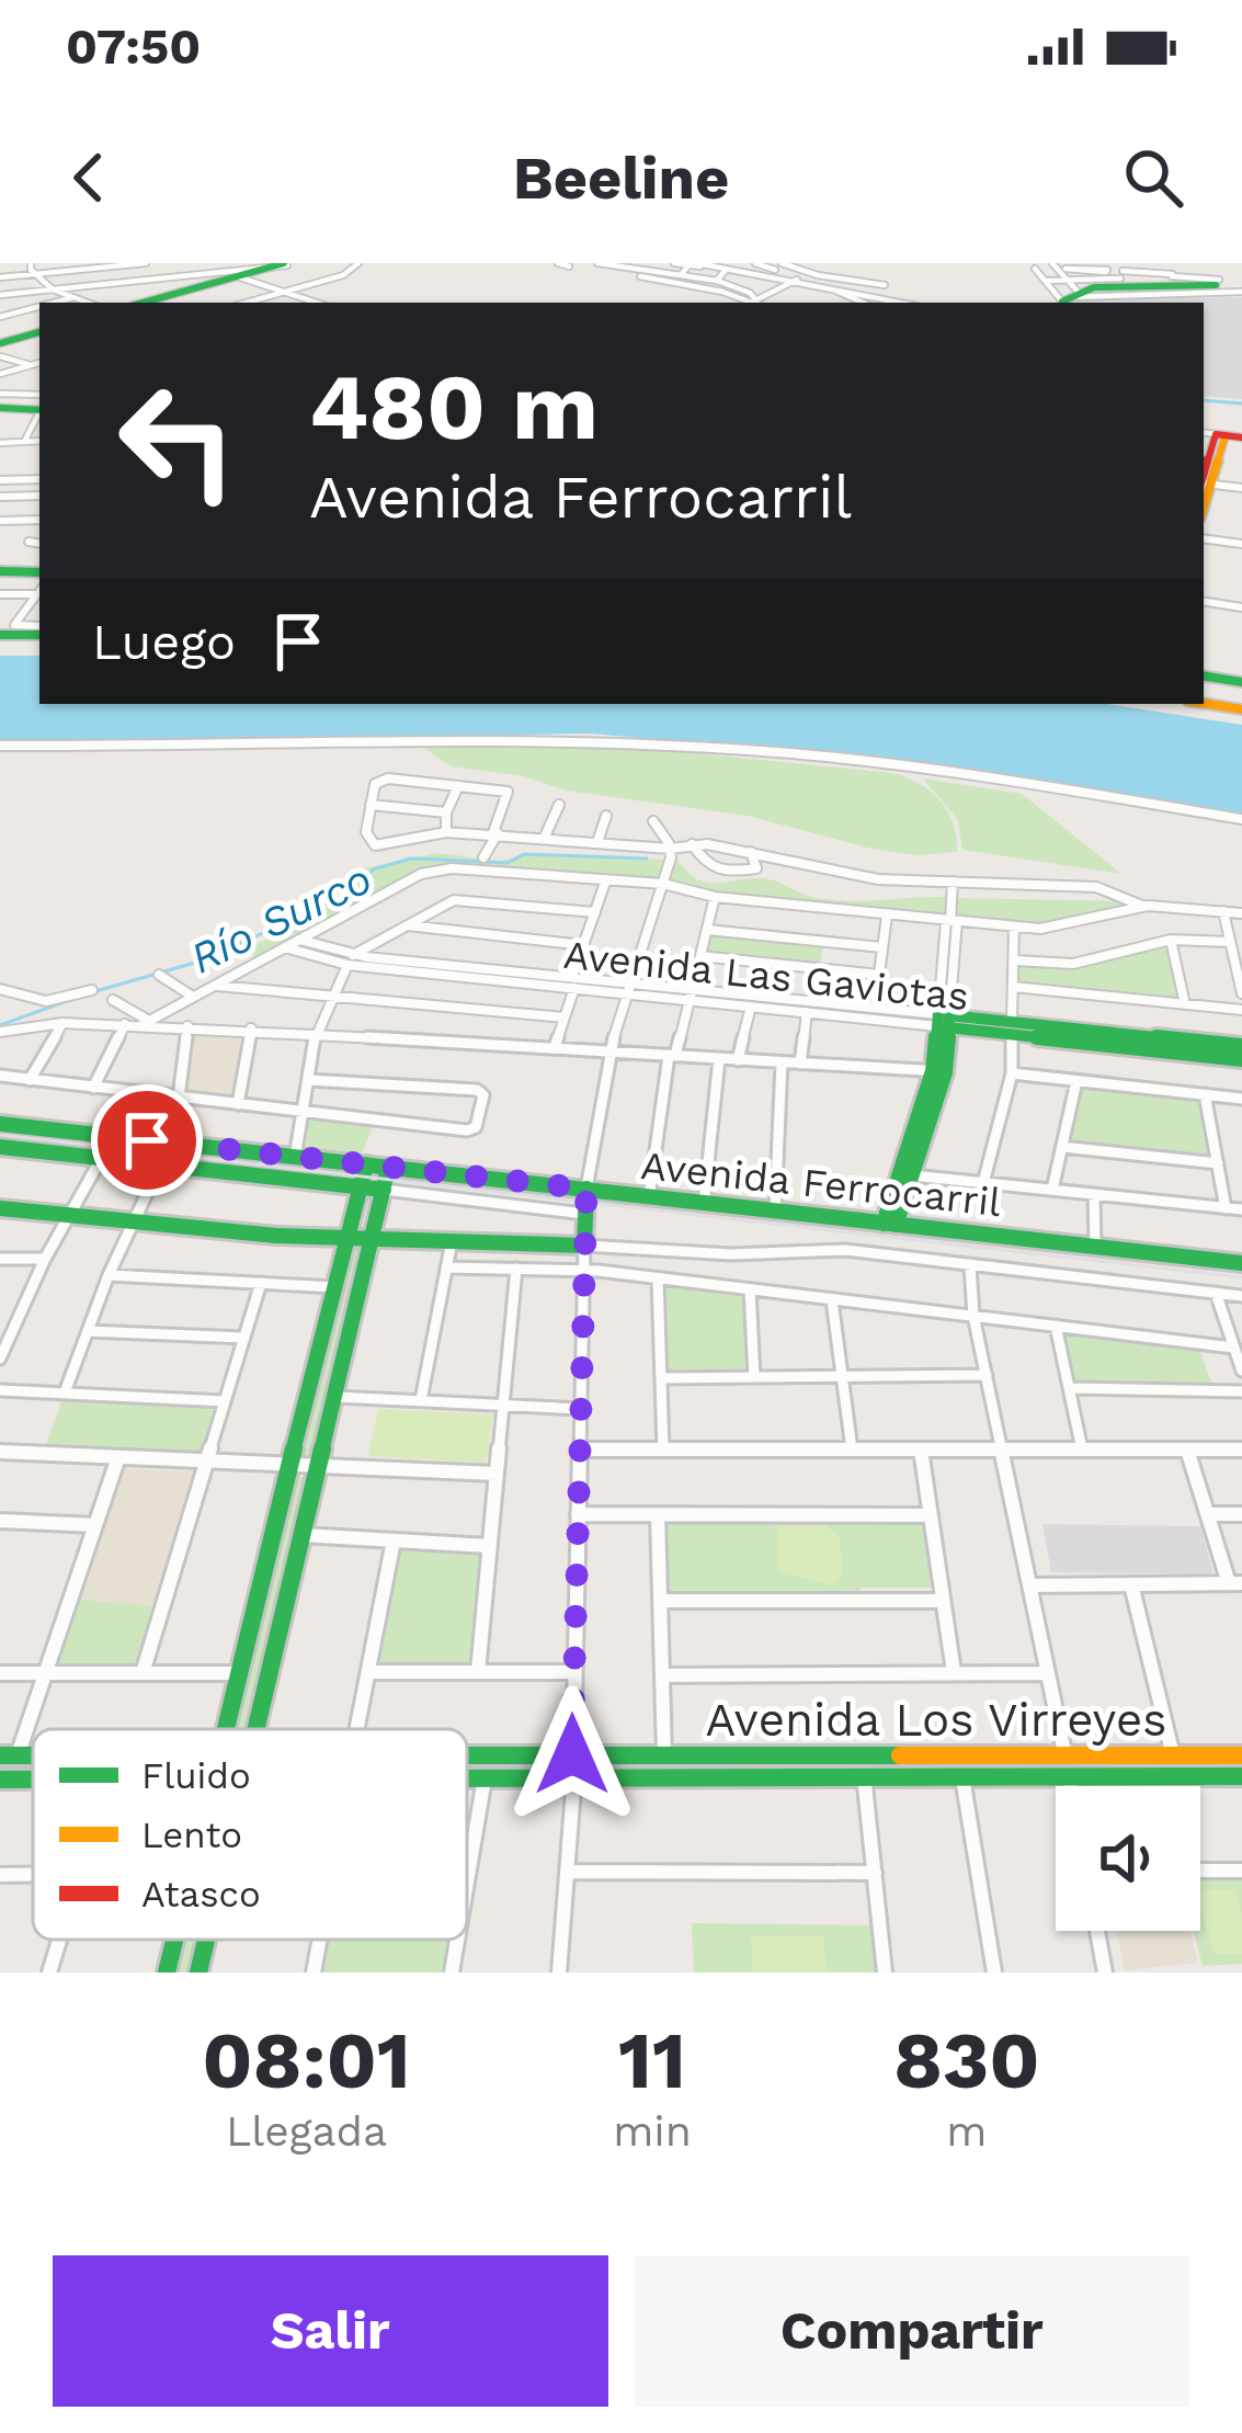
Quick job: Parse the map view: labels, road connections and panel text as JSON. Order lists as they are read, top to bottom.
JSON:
{
  "streets": {
    "main road": ["Avenida Las Gaviotas", "Avenida Ferrocarril", "Avenida Los Virreyes"]
  },
  "water": ["Río Surco"],
  "legend": ["Fluido", "Lento", "Atasco"],
  "page": {
    "status": "07:50",
    "header": "Beeline",
    "turn": ["480 m", "Avenida Ferrocarril"],
    "then": "Luego",
    "eta": [
      "08:01",
      "Llegada",
      "11",
      "min",
      "830",
      "m"
    ],
    "buttons": ["Salir", "Compartir"]
  }
}
